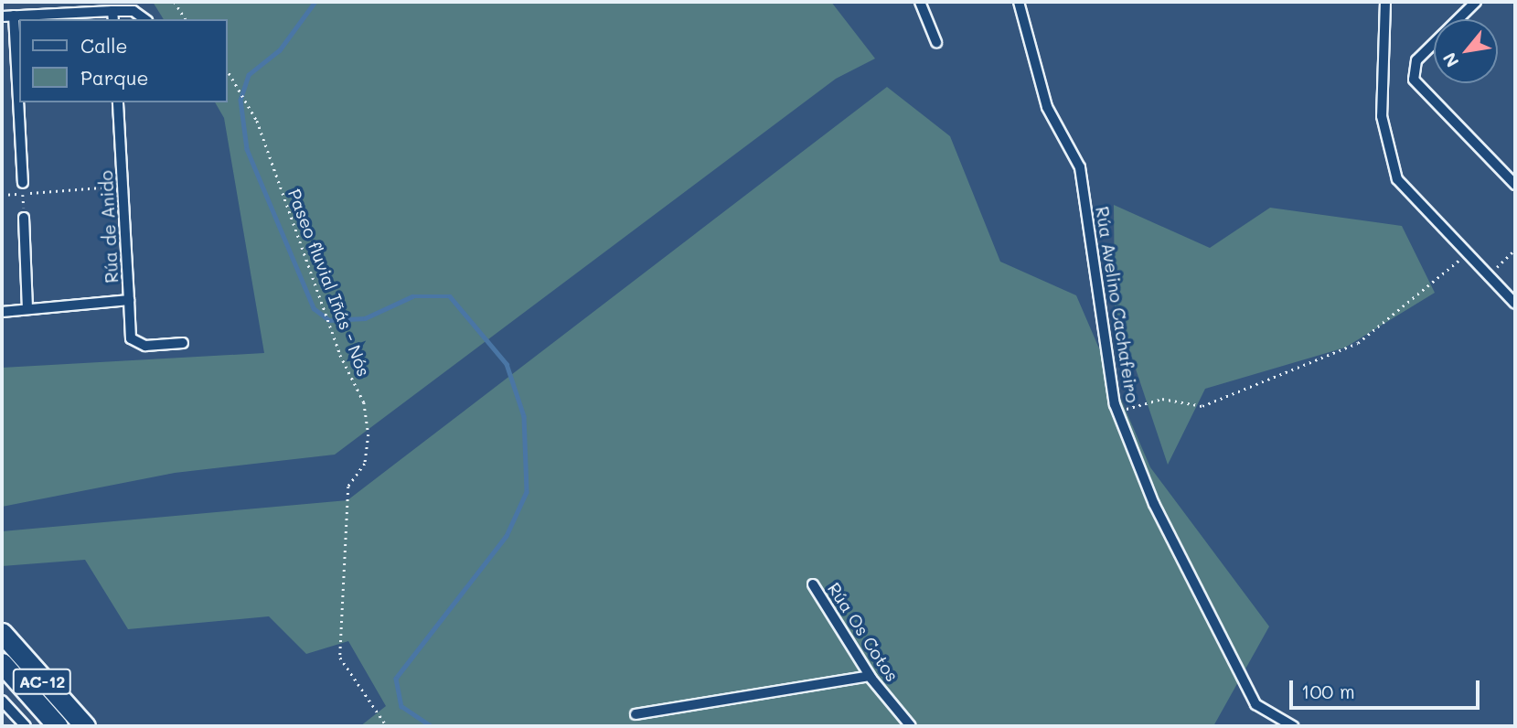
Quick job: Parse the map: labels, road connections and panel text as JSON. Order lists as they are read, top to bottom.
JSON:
{
  "streets": {
    "highway": ["AC-12"],
    "street": ["Rúa de Anido", "Rúa Avelino Cachafeiro", "Rúa Os Cotos"],
    "path": ["Paseo fluvial Iñás - Nós"]
  },
  "legend": ["Calle", "Parque"],
  "scale_bar": "100 m",
  "north": "bottom left"
}
